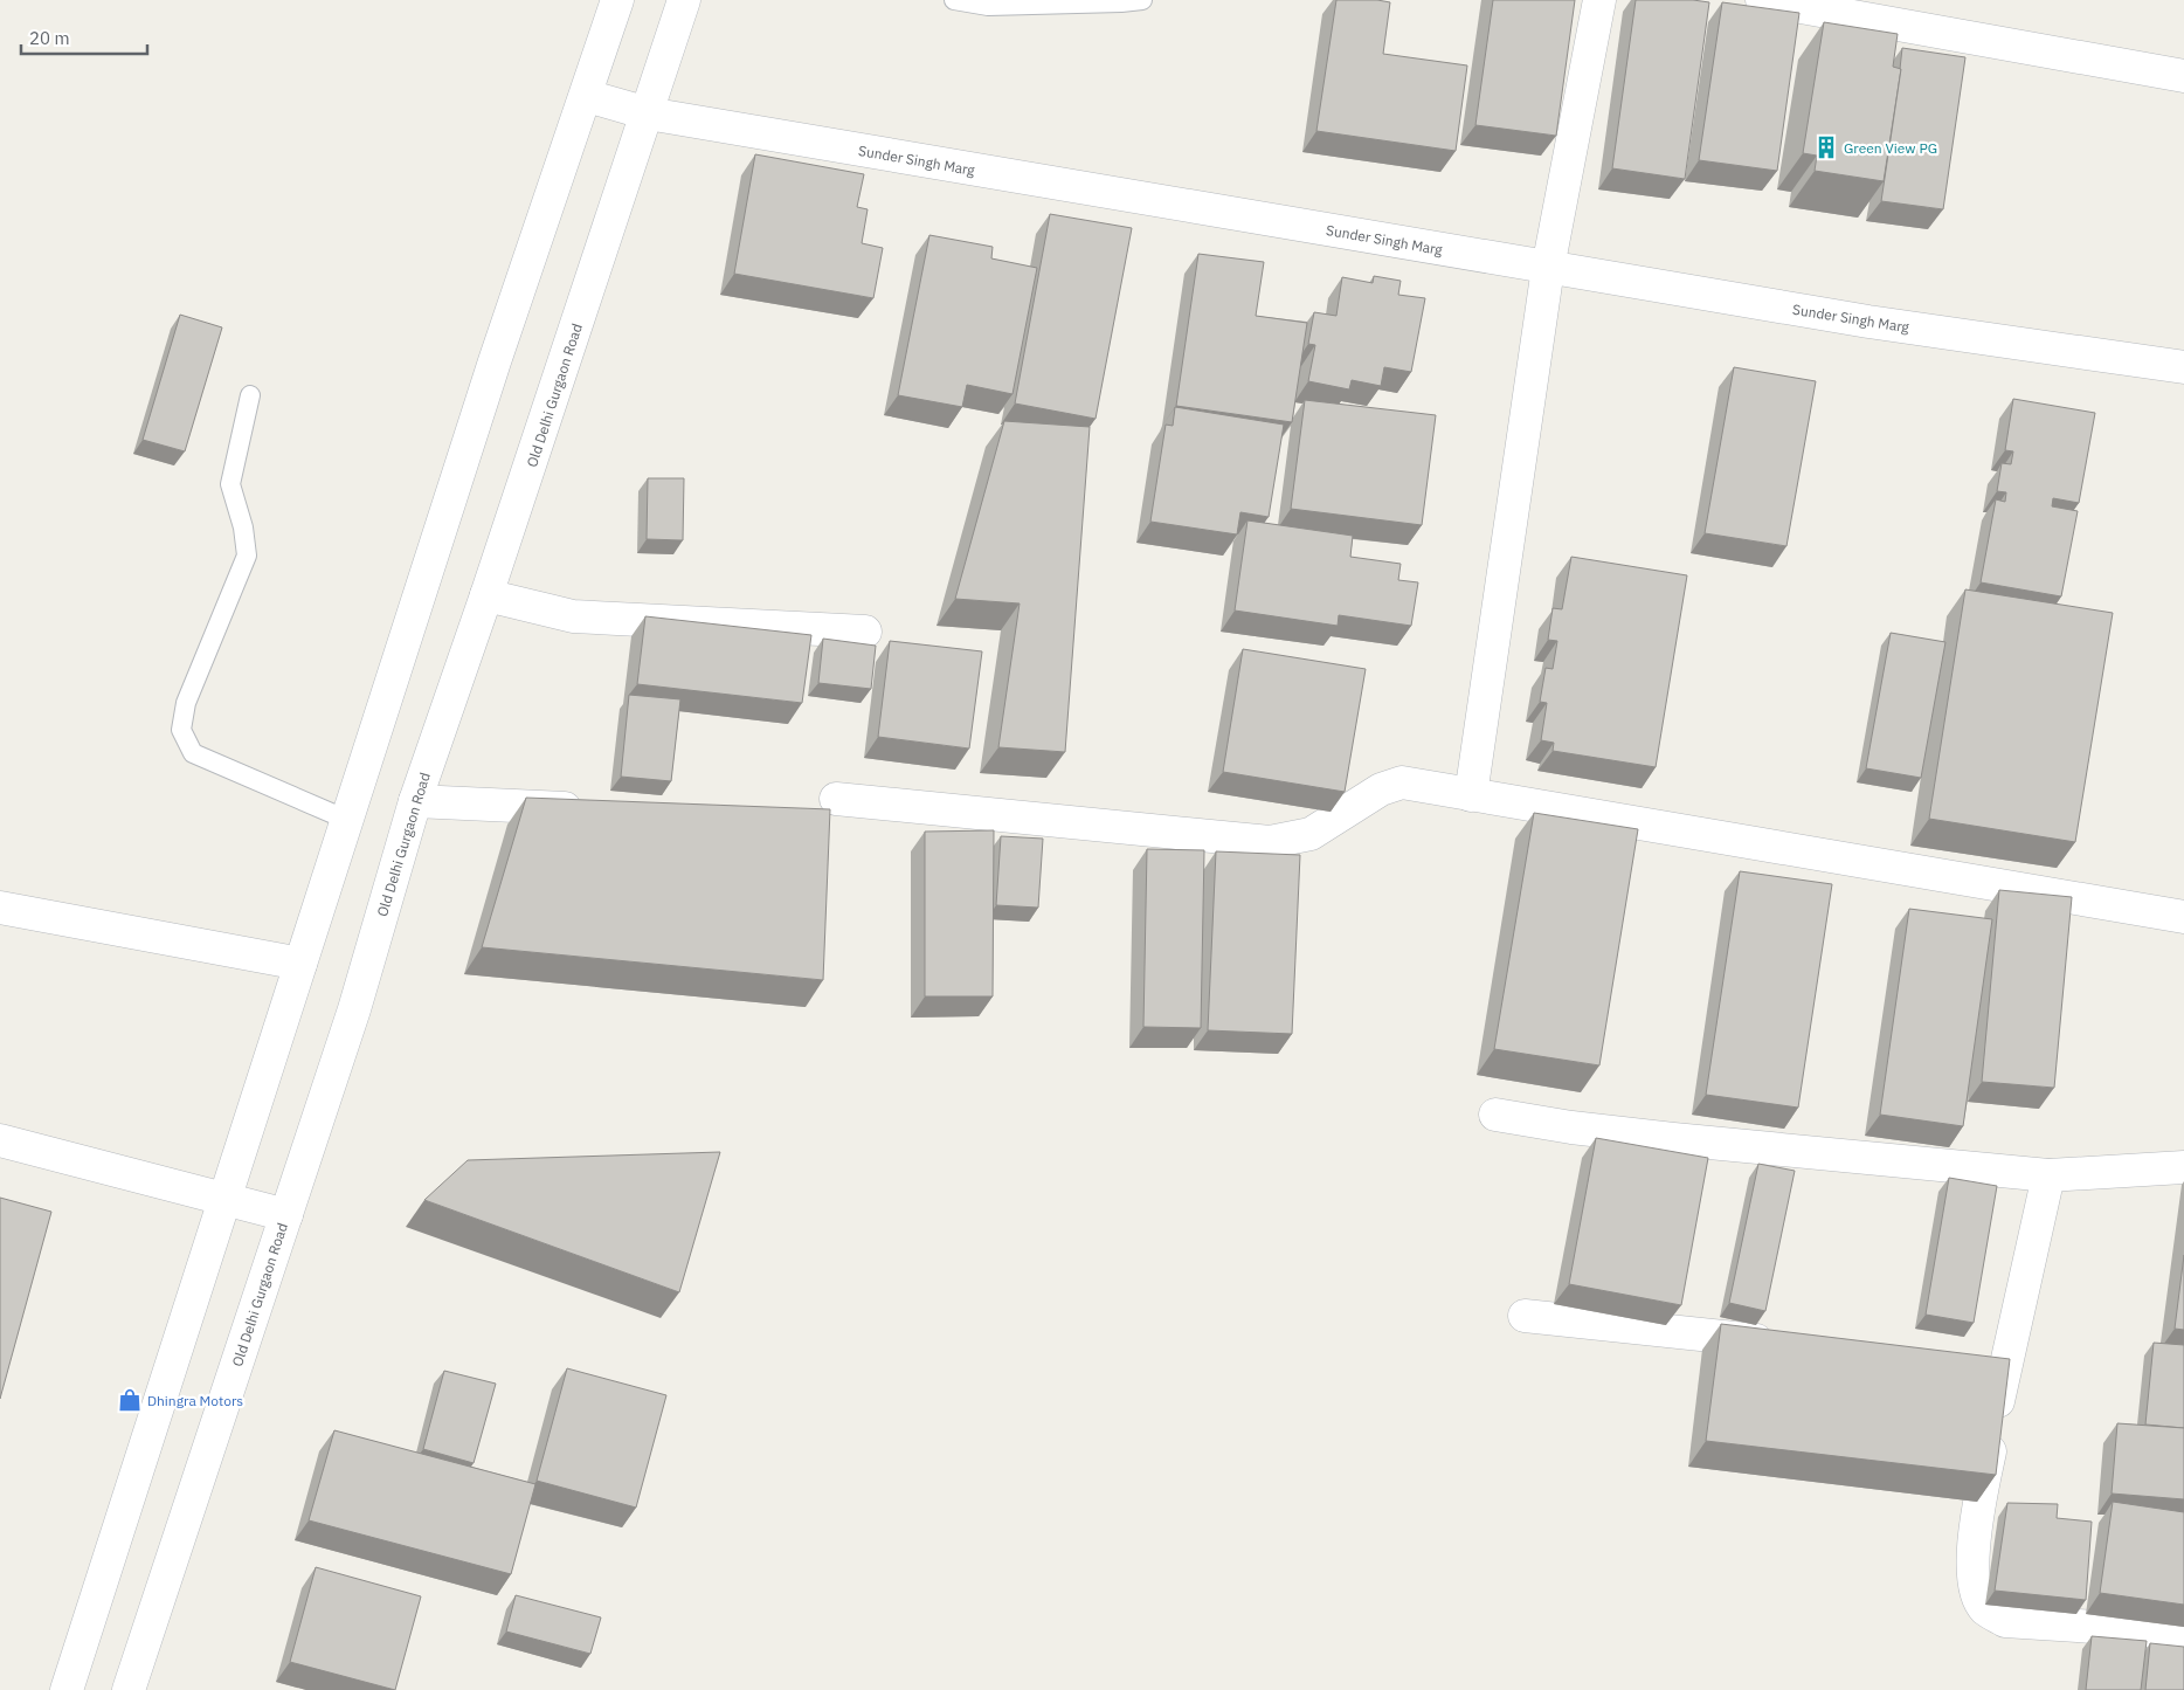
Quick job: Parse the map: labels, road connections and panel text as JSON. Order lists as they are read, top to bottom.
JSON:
{
  "streets": {
    "street": ["Sunder Singh Marg", "Old Delhi Gurgaon Road"]
  },
  "crossings": [
    ["Sunder Singh Marg", "Old Delhi Gurgaon Road"]
  ],
  "places": {
    "building": ["Green View PG"],
    "shop": ["Dhingra Motors"]
  },
  "scale_bar": "20 m"
}
